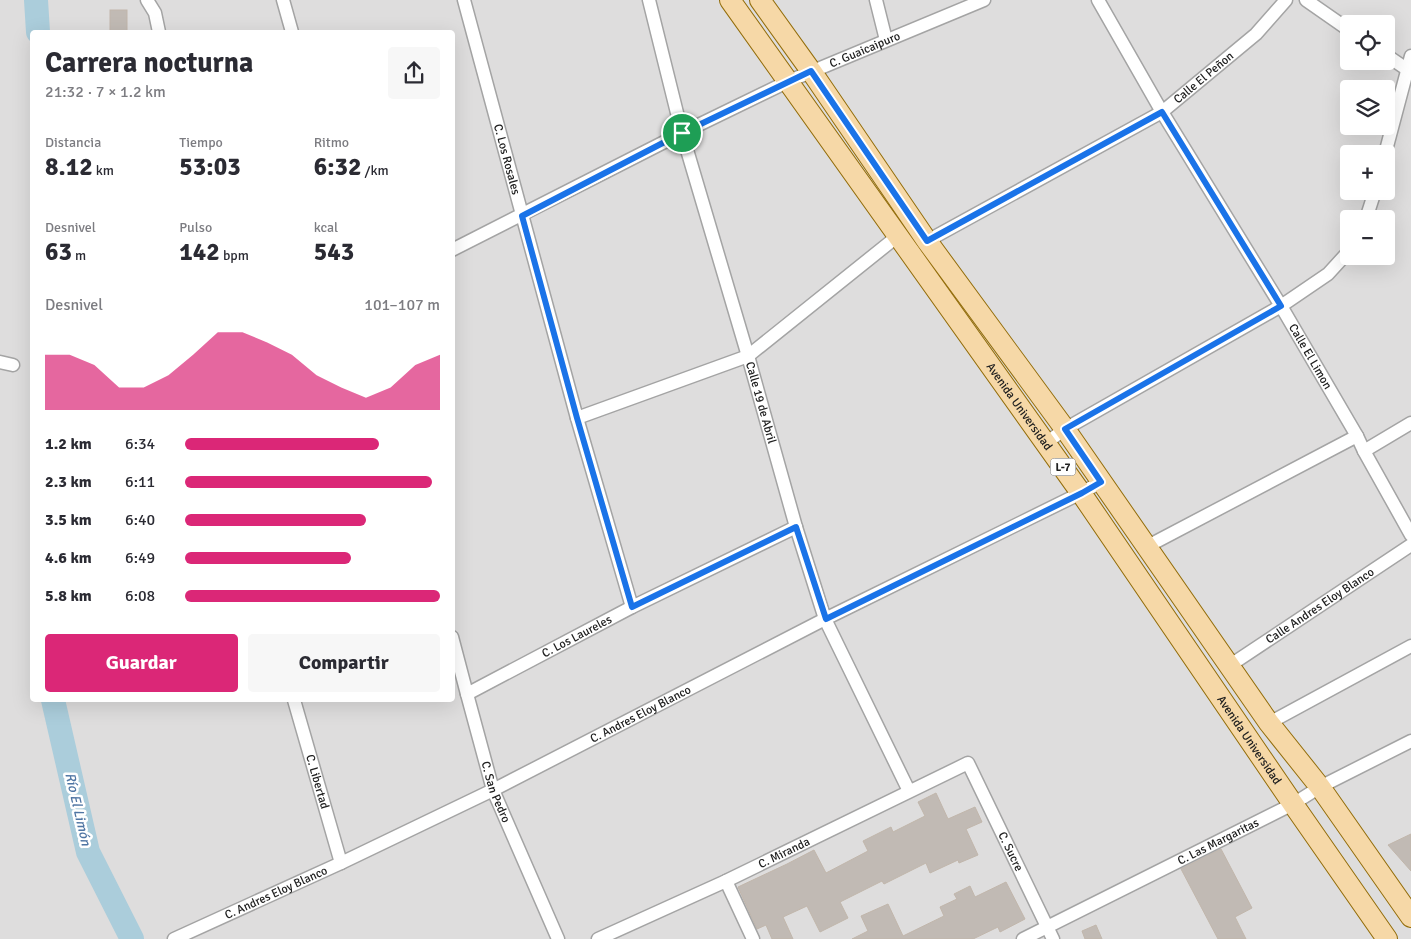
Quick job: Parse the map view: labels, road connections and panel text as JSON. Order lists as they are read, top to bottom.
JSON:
{
  "streets": {
    "main road": ["Avenida Universidad", "L-7"],
    "street": [
      "C. Guaicaipuro",
      "Calle El Peñon",
      "C. Los Rosales",
      "Calle El Limon",
      "Calle 19 de Abril",
      "Calle Andres Eloy Blanco",
      "C. Los Laureles",
      "C. Andres Eloy Blanco",
      "C. Libertad",
      "C. San Pedro",
      "C. Las Margaritas",
      "C. Sucre",
      "C. Miranda"
    ]
  },
  "crossings": [
    ["C. Guaicaipuro", "C. Los Rosales"],
    ["C. Guaicaipuro", "Calle 19 de Abril"],
    ["C. Guaicaipuro", "Avenida Universidad"],
    ["Calle El Peñon", "Calle El Limon"],
    ["Calle El Peñon", "Avenida Universidad"],
    ["C. Los Rosales", "C. Los Laureles"],
    ["Calle 19 de Abril", "C. Los Laureles"],
    ["Calle 19 de Abril", "C. Andres Eloy Blanco"],
    ["Calle 19 de Abril", "C. Miranda"],
    ["Avenida Universidad", "Calle Andres Eloy Blanco"],
    ["Avenida Universidad", "C. Andres Eloy Blanco"],
    ["Avenida Universidad", "C. Las Margaritas"],
    ["C. Los Laureles", "C. San Pedro"],
    ["C. Andres Eloy Blanco", "C. Libertad"],
    ["C. Andres Eloy Blanco", "C. San Pedro"],
    ["C. Las Margaritas", "C. Sucre"],
    ["C. Sucre", "C. Miranda"]
  ],
  "water": ["Río El Limón"],
  "page": {
    "map_buttons": ["+", "−"],
    "heading": ["Carrera nocturna", "21:32 · 7 × 1.2 km"],
    "stats": [
      ["Distancia", "8.12 km"],
      ["Tiempo", "53:03"],
      ["Ritmo", "6:32 /km"],
      ["Desnivel", "63 m"],
      ["Pulso", "142 bpm"],
      ["kcal", "543"]
    ],
    "chart": ["Desnivel", "101–107 m"],
    "list": [
      {
        "name": "1.2 km",
        "note": "6:34"
      },
      {
        "name": "2.3 km",
        "note": "6:11"
      },
      {
        "name": "3.5 km",
        "note": "6:40"
      },
      {
        "name": "4.6 km",
        "note": "6:49"
      },
      {
        "name": "5.8 km",
        "note": "6:08"
      }
    ],
    "buttons": ["Guardar", "Compartir"]
  }
}
